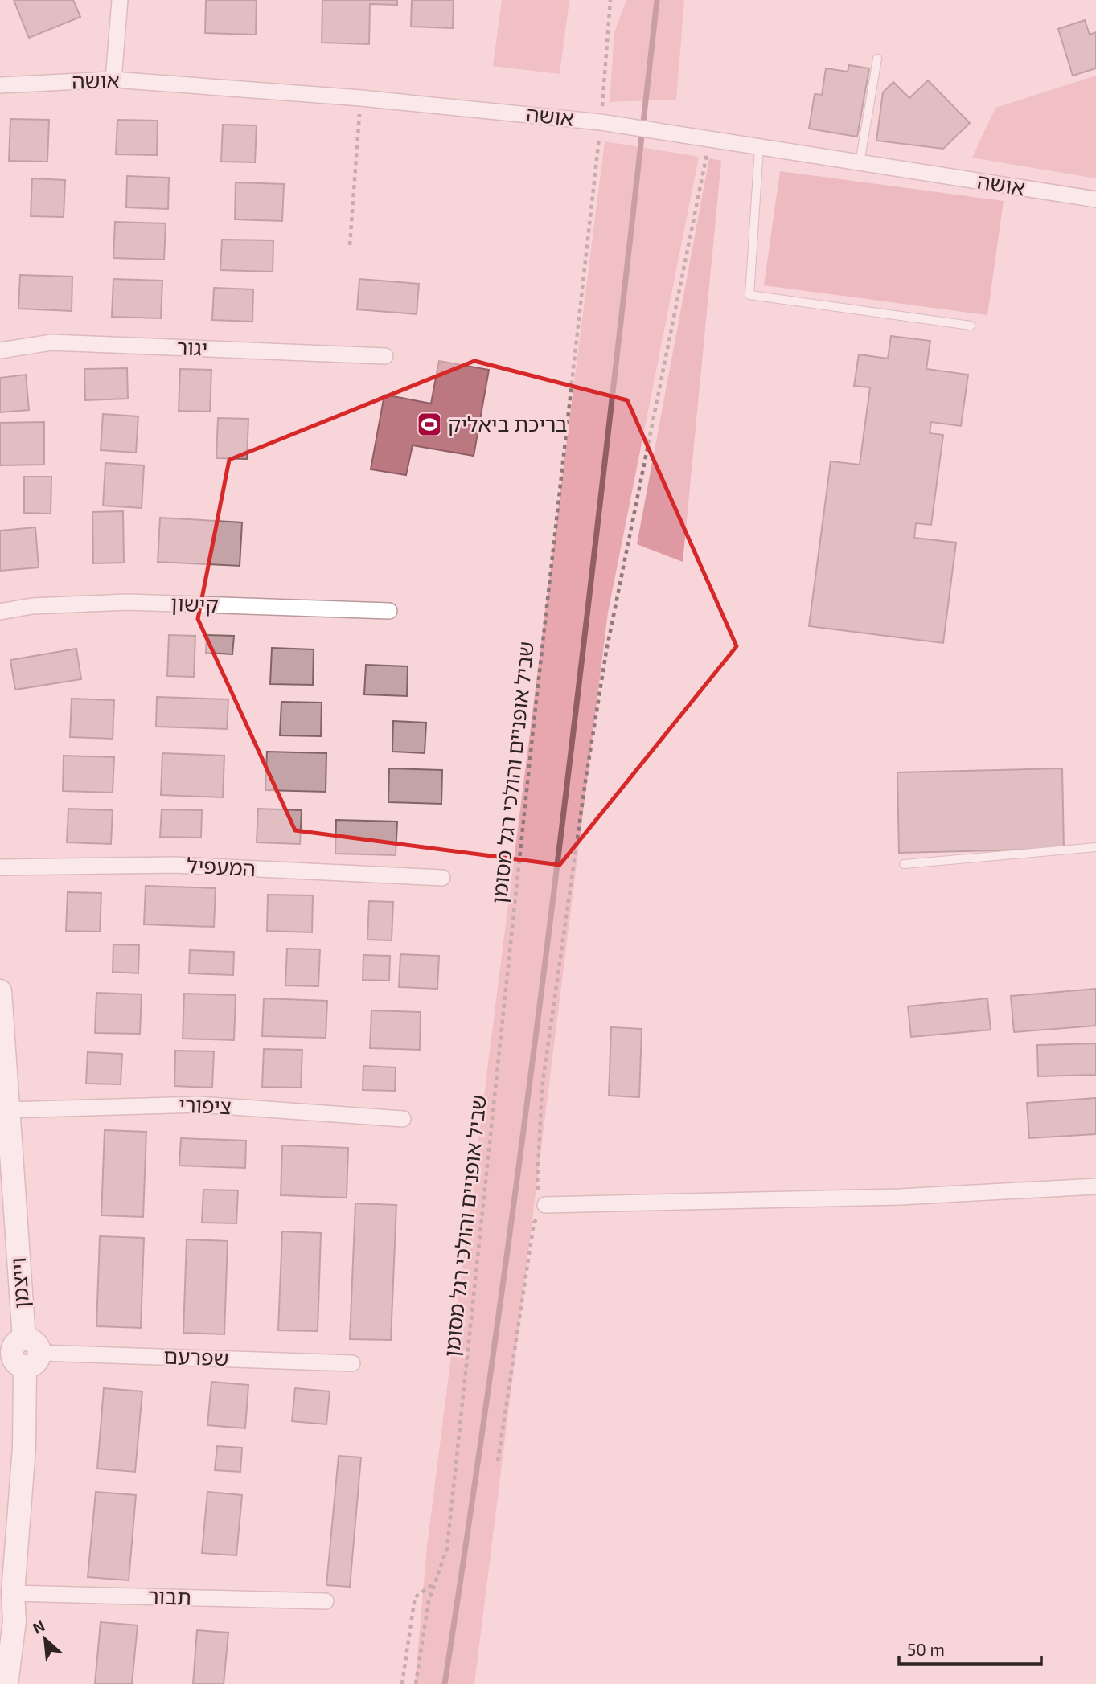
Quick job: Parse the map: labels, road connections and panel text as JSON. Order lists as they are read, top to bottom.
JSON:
{
  "streets": {
    "street": [
      "אושה",
      "יגור",
      "קישון",
      "המעפיל",
      "ציפורי",
      "וייצמן",
      "שפרעם",
      "תבור"
    ],
    "path": ["שביל אופניים והולכי רגל מסומן"]
  },
  "crossings": [
    ["אושה", "שביל אופניים והולכי רגל מסומן"],
    ["ציפורי", "וייצמן"],
    ["וייצמן", "שפרעם"],
    ["וייצמן", "תבור"]
  ],
  "places": {
    "sports": ["בריכת ביאליק"]
  },
  "scale_bar": "50 m",
  "north": "top left"
}
